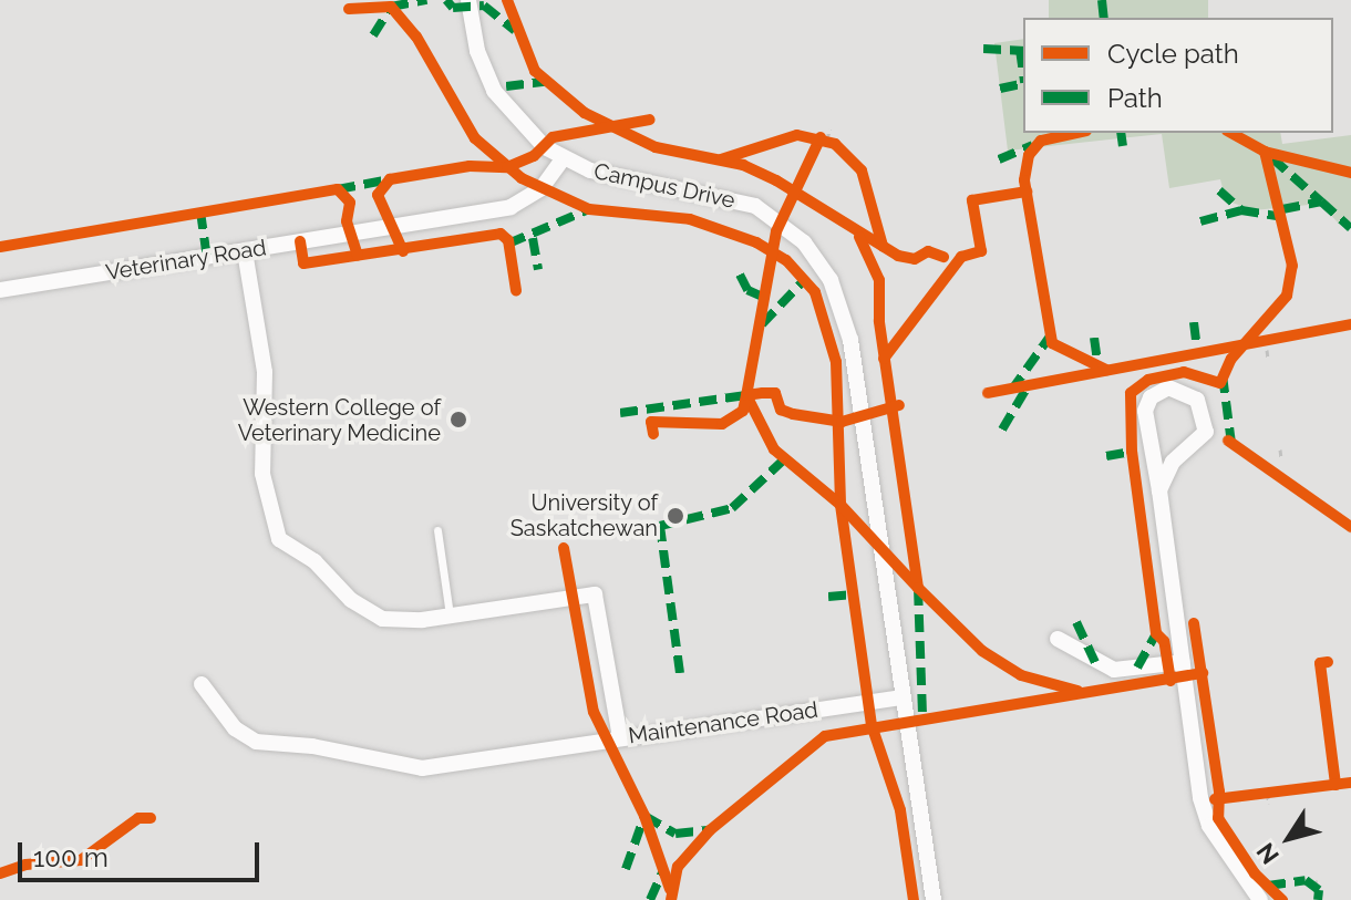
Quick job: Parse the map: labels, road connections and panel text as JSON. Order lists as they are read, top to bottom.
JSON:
{
  "streets": {
    "street": ["Campus Drive", "Veterinary Road", "Maintenance Road"]
  },
  "crossings": [
    ["Campus Drive", "Veterinary Road"],
    ["Campus Drive", "Maintenance Road"]
  ],
  "places": ["Western College of Veterinary Medicine", "University of Saskatchewan"],
  "legend": ["Cycle path", "Path"],
  "scale_bar": "100 m",
  "north": "bottom left"
}
